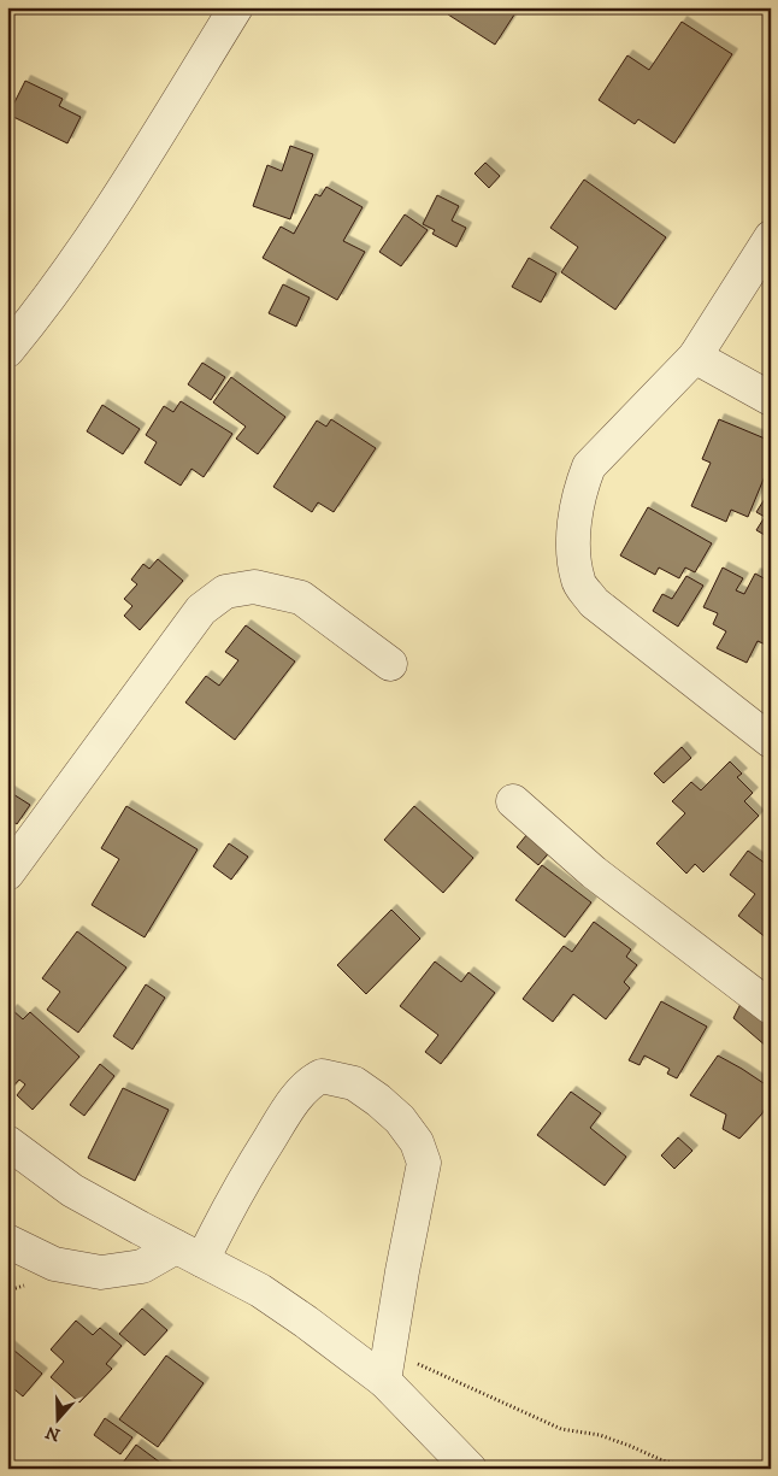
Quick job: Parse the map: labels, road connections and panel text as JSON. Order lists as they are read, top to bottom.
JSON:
{
  "north": "bottom"
}
